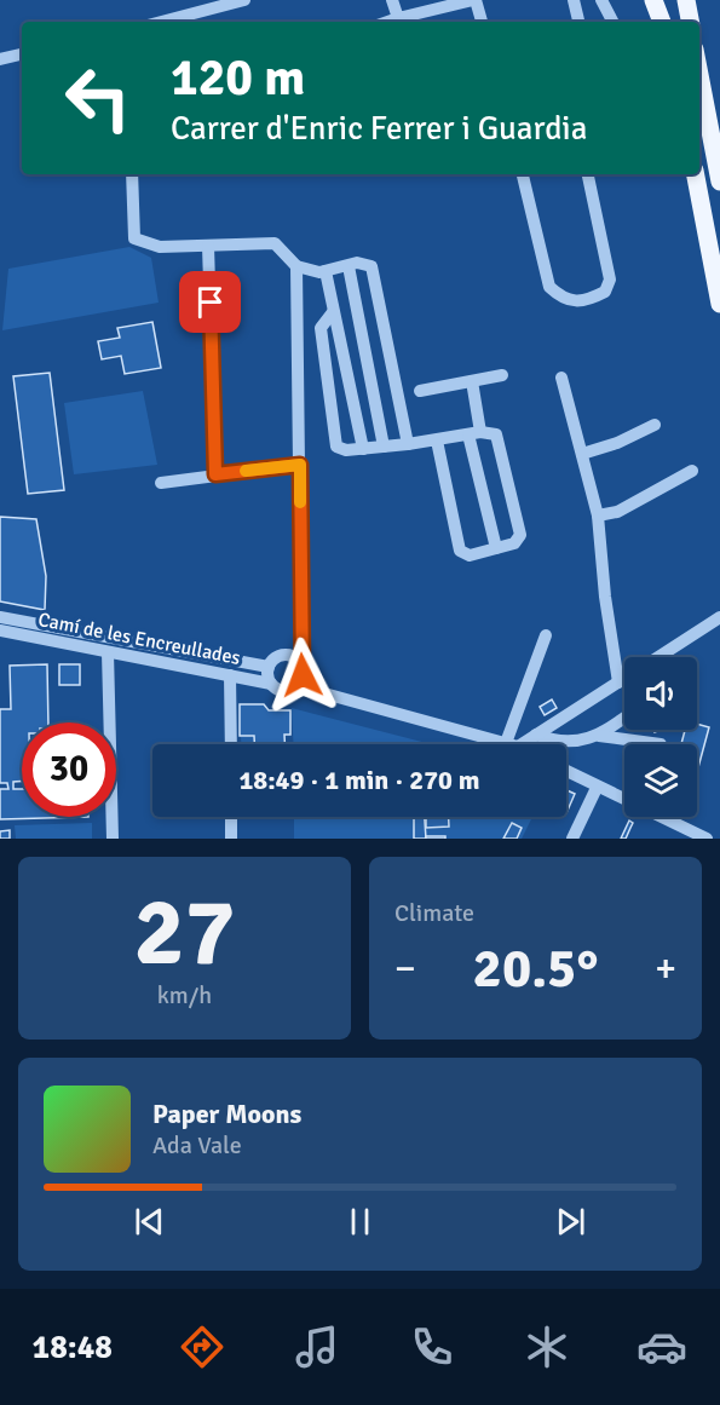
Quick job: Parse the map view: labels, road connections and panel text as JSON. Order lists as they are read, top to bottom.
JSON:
{
  "streets": {
    "street": ["Camí de les Encreullades"]
  },
  "page": {
    "turn": ["120 m", "Carrer d'Enric Ferrer i Guardia"],
    "limit": "30",
    "trip": "18:49 · 1 min · 270 m",
    "tile": [
      ["27", "km/h"],
      "Climate"
    ],
    "heat": ["−", "20.5°", "+"],
    "song": ["Paper Moons", "Ada Vale"],
    "tabs": "18:48"
  }
}
